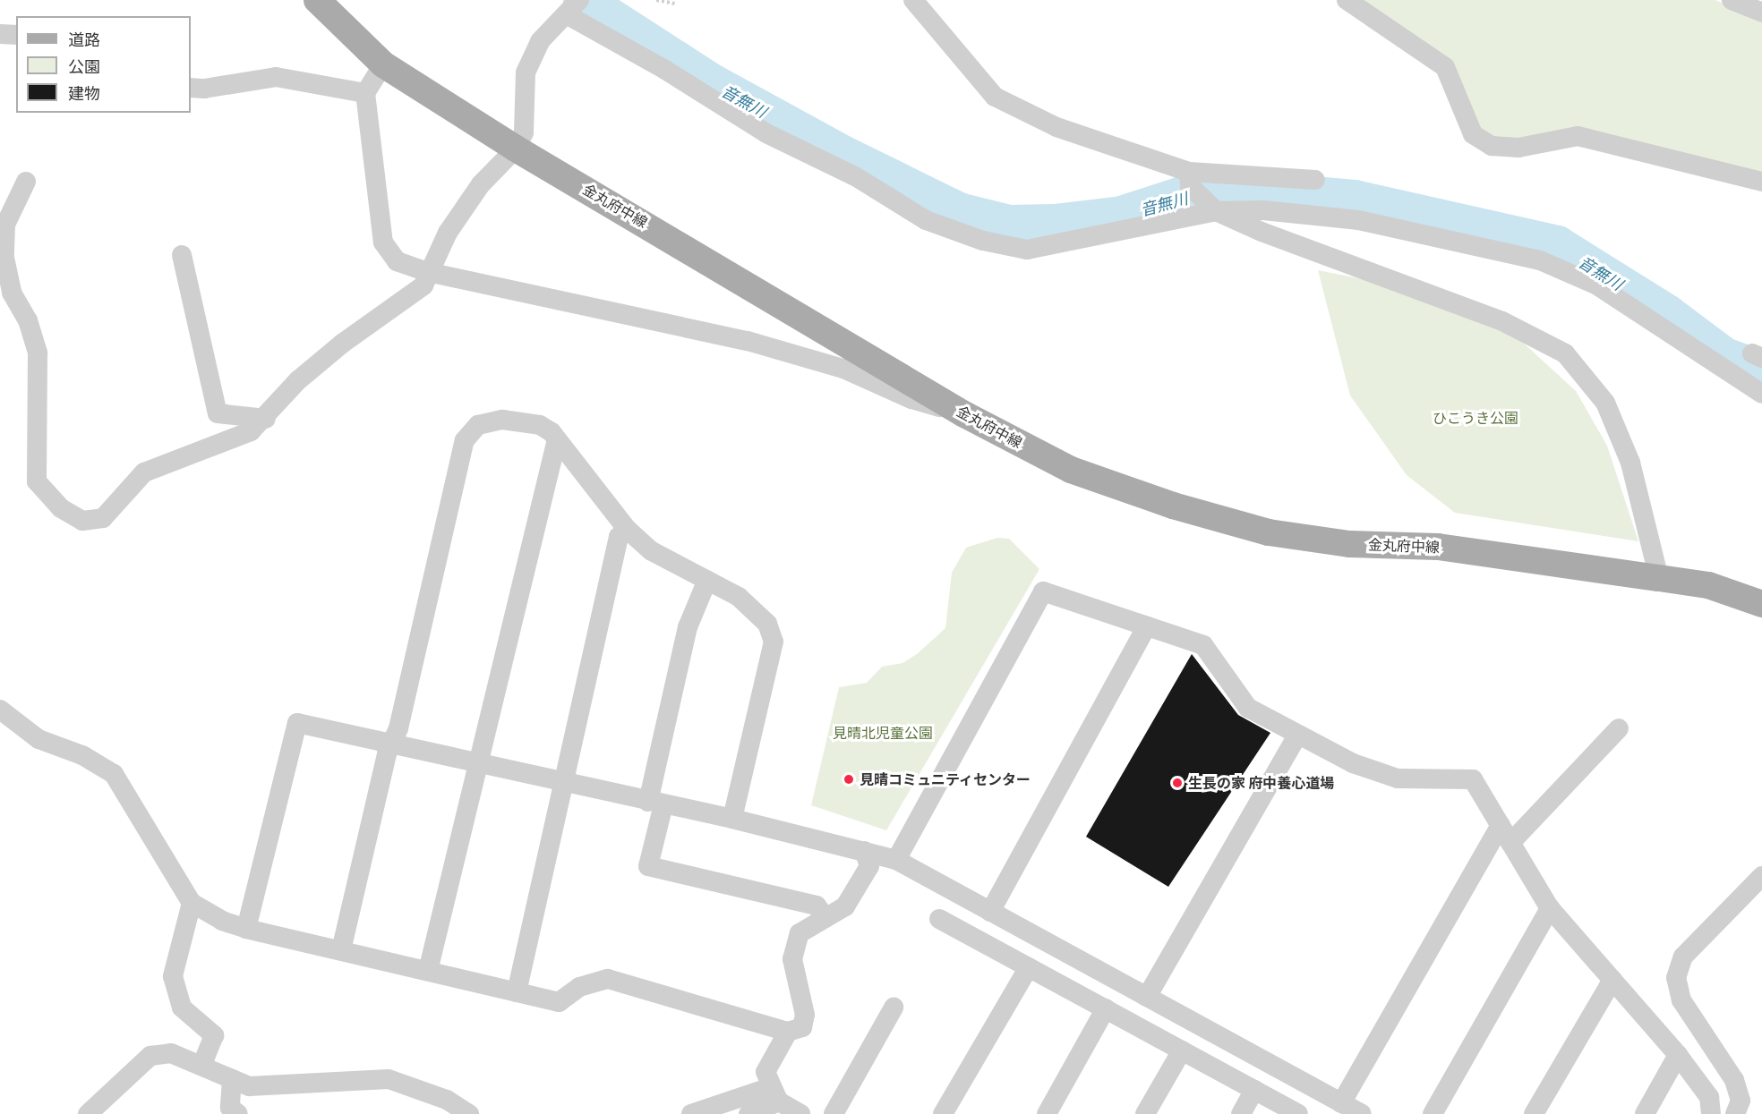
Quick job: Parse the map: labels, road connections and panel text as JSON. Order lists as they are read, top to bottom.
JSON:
{
  "streets": {
    "main road": ["金丸府中線"]
  },
  "water": ["音無川"],
  "parks": ["ひこうき公園", "見晴北児童公園"],
  "places": ["見晴コミュニティセンター", "生長の家 府中養心道場"],
  "legend": ["道路", "公園", "建物"]
}
